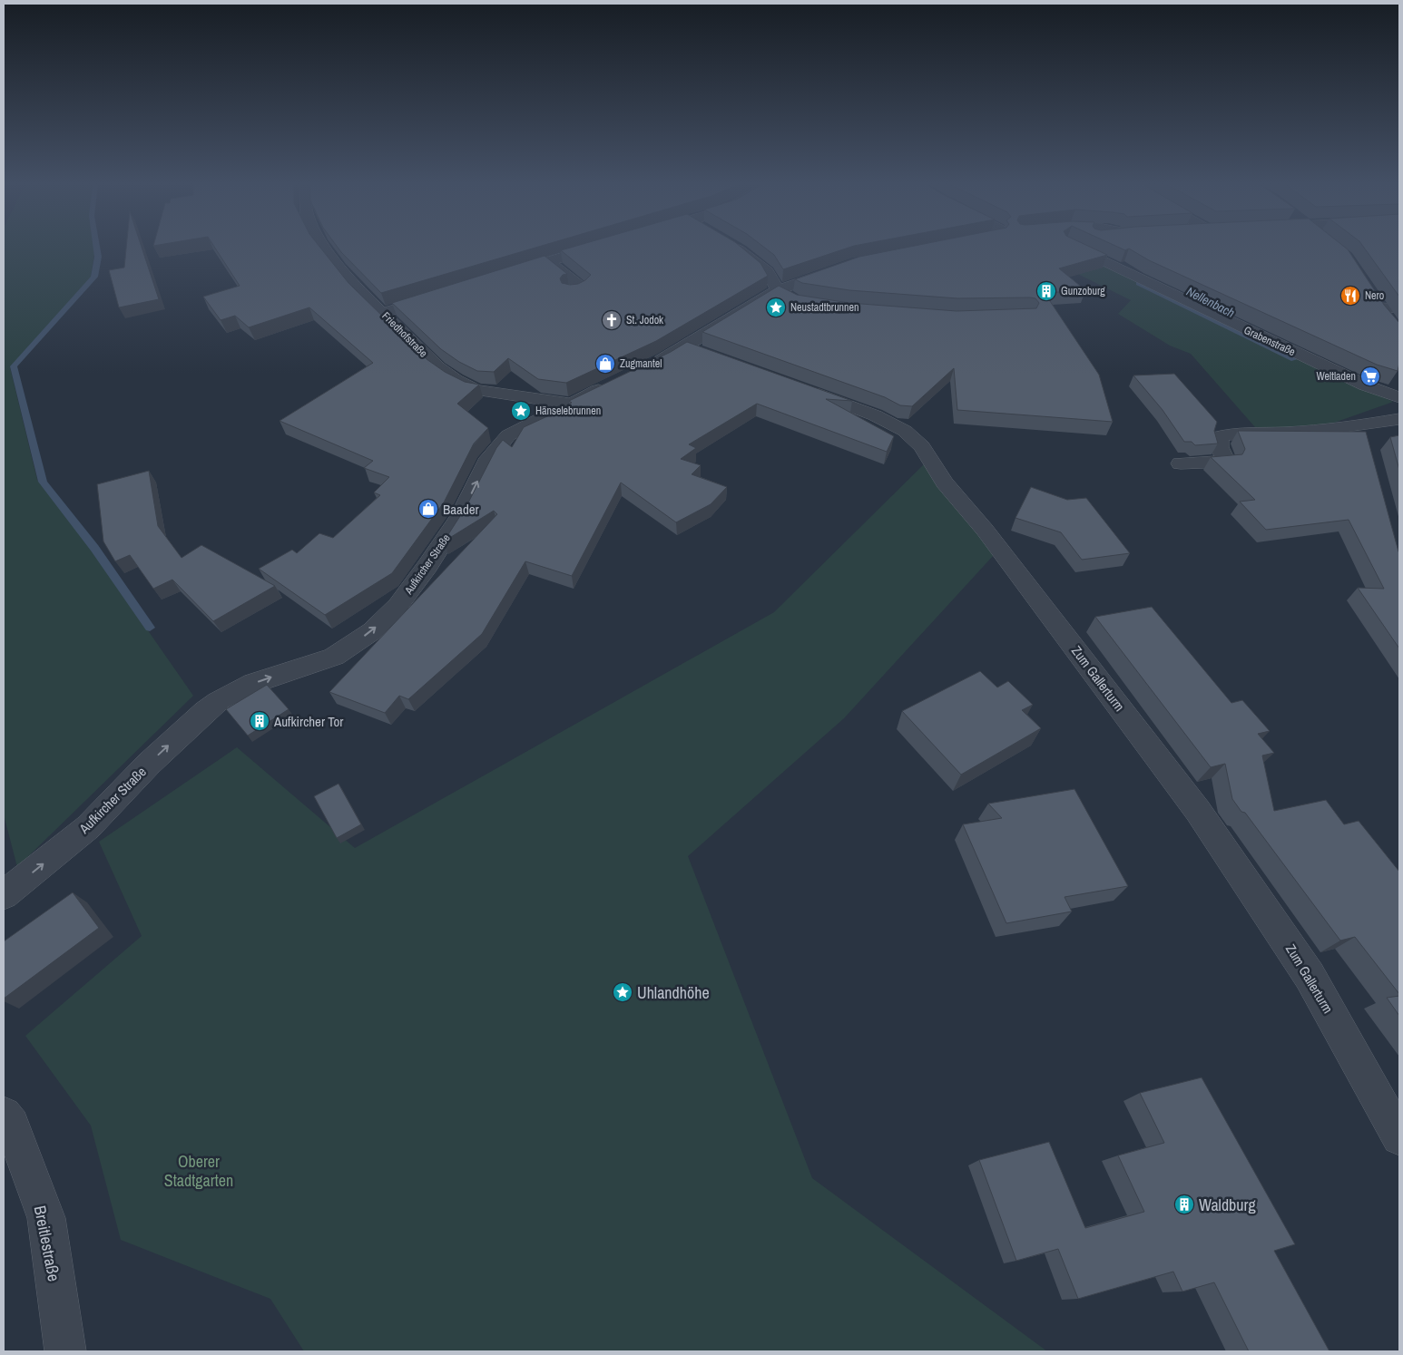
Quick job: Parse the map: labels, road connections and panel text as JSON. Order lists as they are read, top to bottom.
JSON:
{
  "streets": {
    "street": [
      "Friedhofstraße",
      "Grabenstraße",
      "Aufkircher Straße",
      "Zum Gallerturm",
      "Breitlestraße"
    ]
  },
  "crossings": [
    ["Friedhofstraße", "Aufkircher Straße"]
  ],
  "one_way": ["Aufkircher Straße"],
  "water": ["Nellenbach"],
  "parks": ["Oberer Stadtgarten"],
  "places": {
    "building": ["Gunzoburg", "Aufkircher Tor", "Waldburg"],
    "restaurant": ["Nero"],
    "place": ["Neustadtbrunnen", "Hänselebrunnen", "Uhlandhöhe"],
    "church": ["St. Jodok"],
    "shop": ["Zugmantel", "Baader"],
    "supermarket": ["Weltladen"]
  }
}
